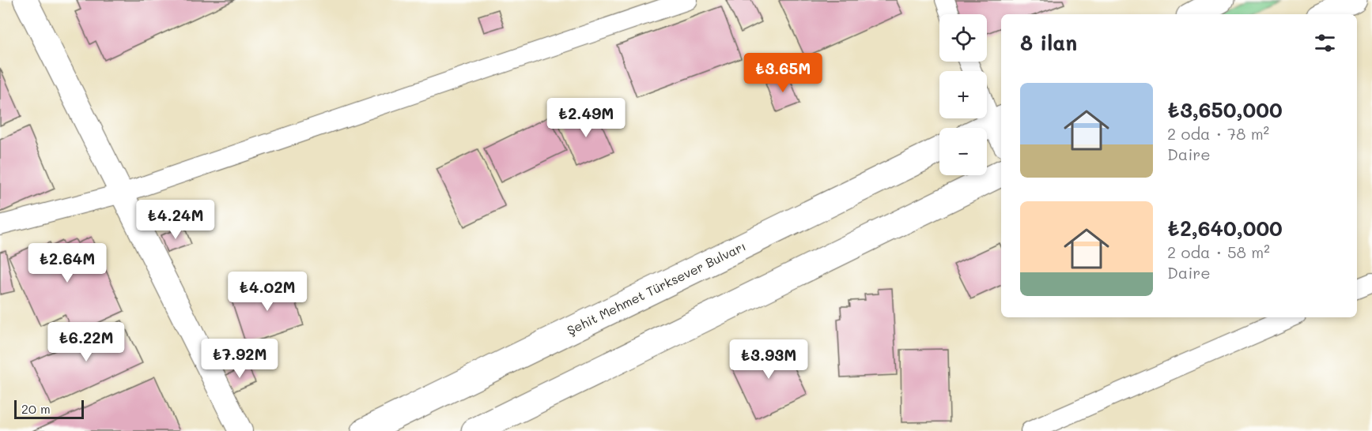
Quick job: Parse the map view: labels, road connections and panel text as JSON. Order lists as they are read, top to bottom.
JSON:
{
  "streets": {
    "highway": ["Şehit Mehmet Türksever Bulvarı"]
  },
  "scale_bar": "20 m",
  "page": {
    "map_buttons": ["+", "−"],
    "heading": "8 ilan",
    "price": [
      "₺3.65M",
      "₺2.49M",
      "₺4.24M",
      "₺2.64M",
      "₺4.02M",
      "₺6.22M",
      "₺7.92M",
      "₺3.93M"
    ],
    "list": [
      {
        "name": "₺3,650,000",
        "note": "2 oda · 78 m² · Daire"
      },
      {
        "name": "₺2,640,000",
        "note": "2 oda · 58 m² · Daire"
      }
    ],
    "scale": "20 m"
  }
}
